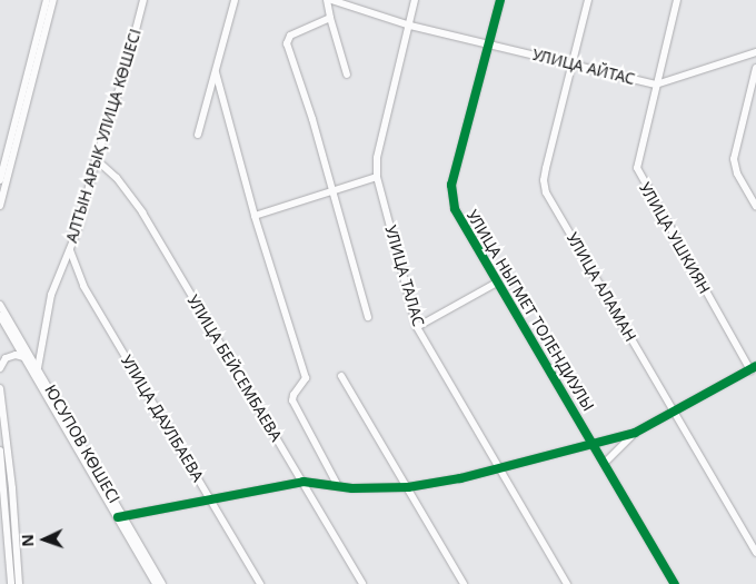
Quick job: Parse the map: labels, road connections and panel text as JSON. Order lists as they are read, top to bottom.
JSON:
{
  "streets": {
    "street": [
      "УЛИЦА АЙТАС",
      "АЛТЫН АРЫҚ УЛИЦА КӨШЕСІ",
      "УЛИЦА УШКИЯН",
      "УЛИЦА ТАЛАС",
      "УЛИЦА АЛАМАН",
      "УЛИЦА НЫГМЕТ ТОЛЕНДИУЛЫ",
      "УЛИЦА БЕЙСЕМБАЕВА",
      "УЛИЦА ДАУЛБАЕВА",
      "ЮСУПОВ КӨШЕСІ"
    ]
  },
  "crossings": [
    ["УЛИЦА АЙТАС", "УЛИЦА УШКИЯН"],
    ["УЛИЦА АЙТАС", "УЛИЦА ТАЛАС"],
    ["УЛИЦА АЙТАС", "УЛИЦА АЛАМАН"],
    ["УЛИЦА АЙТАС", "УЛИЦА НЫГМЕТ ТОЛЕНДИУЛЫ"],
    ["АЛТЫН АРЫҚ УЛИЦА КӨШЕСІ", "УЛИЦА БЕЙСЕМБАЕВА"],
    ["АЛТЫН АРЫҚ УЛИЦА КӨШЕСІ", "УЛИЦА ДАУЛБАЕВА"],
    ["АЛТЫН АРЫҚ УЛИЦА КӨШЕСІ", "ЮСУПОВ КӨШЕСІ"]
  ],
  "north": "left"
}
